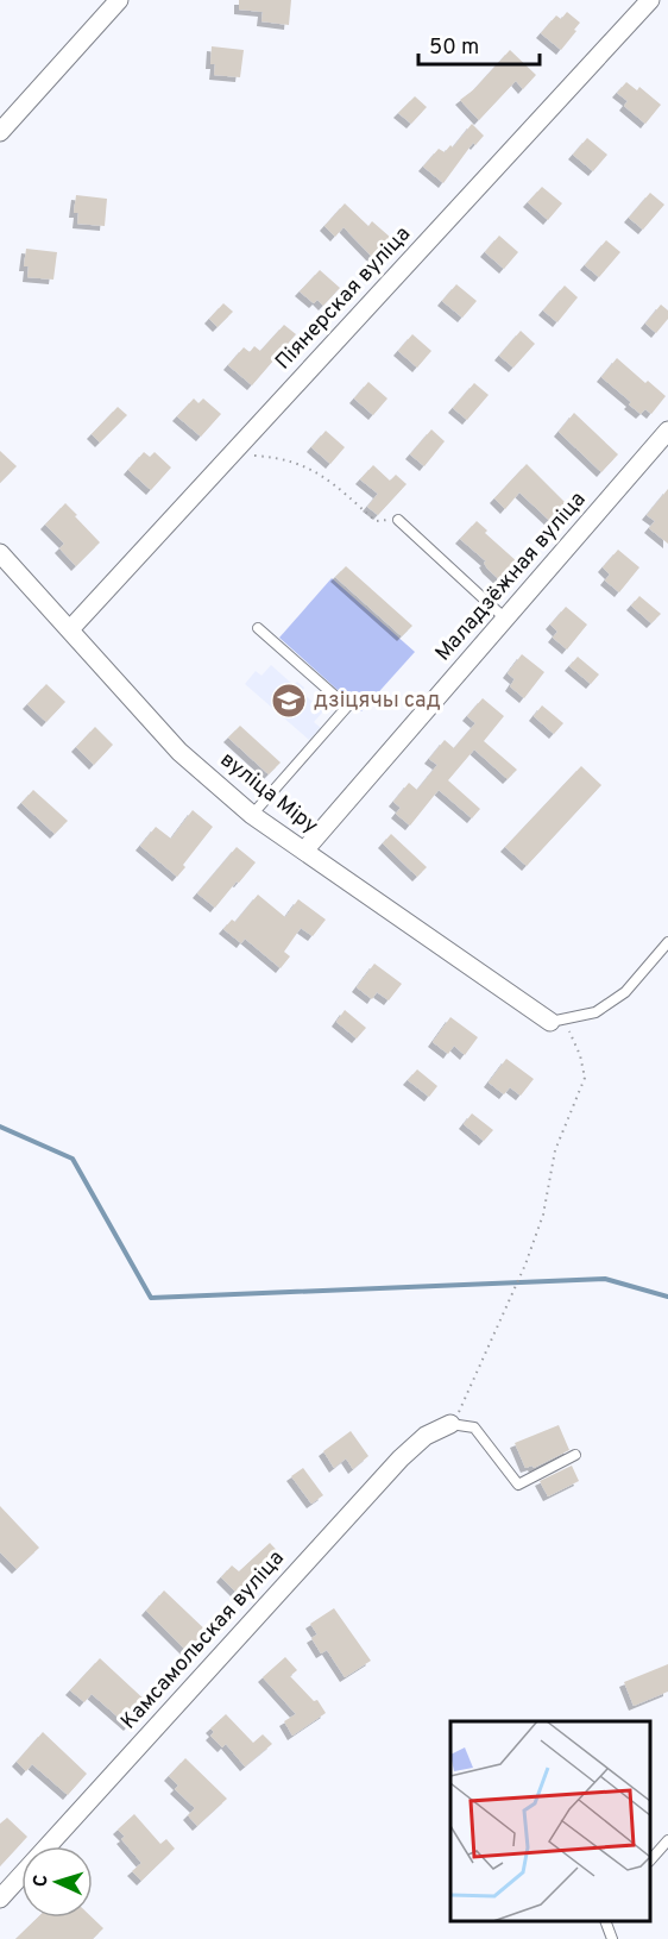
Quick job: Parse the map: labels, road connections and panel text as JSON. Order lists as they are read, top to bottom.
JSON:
{
  "streets": {
    "street": [
      "Піянерская вуліца",
      "Маладзёжная вуліца",
      "вуліца Міру",
      "Камсамольская вуліца"
    ]
  },
  "crossings": [
    ["Піянерская вуліца", "вуліца Міру"],
    ["Маладзёжная вуліца", "вуліца Міру"]
  ],
  "places": {
    "school or university": ["дзіцячы сад"]
  },
  "scale_bar": "50 m",
  "north": "left"
}
